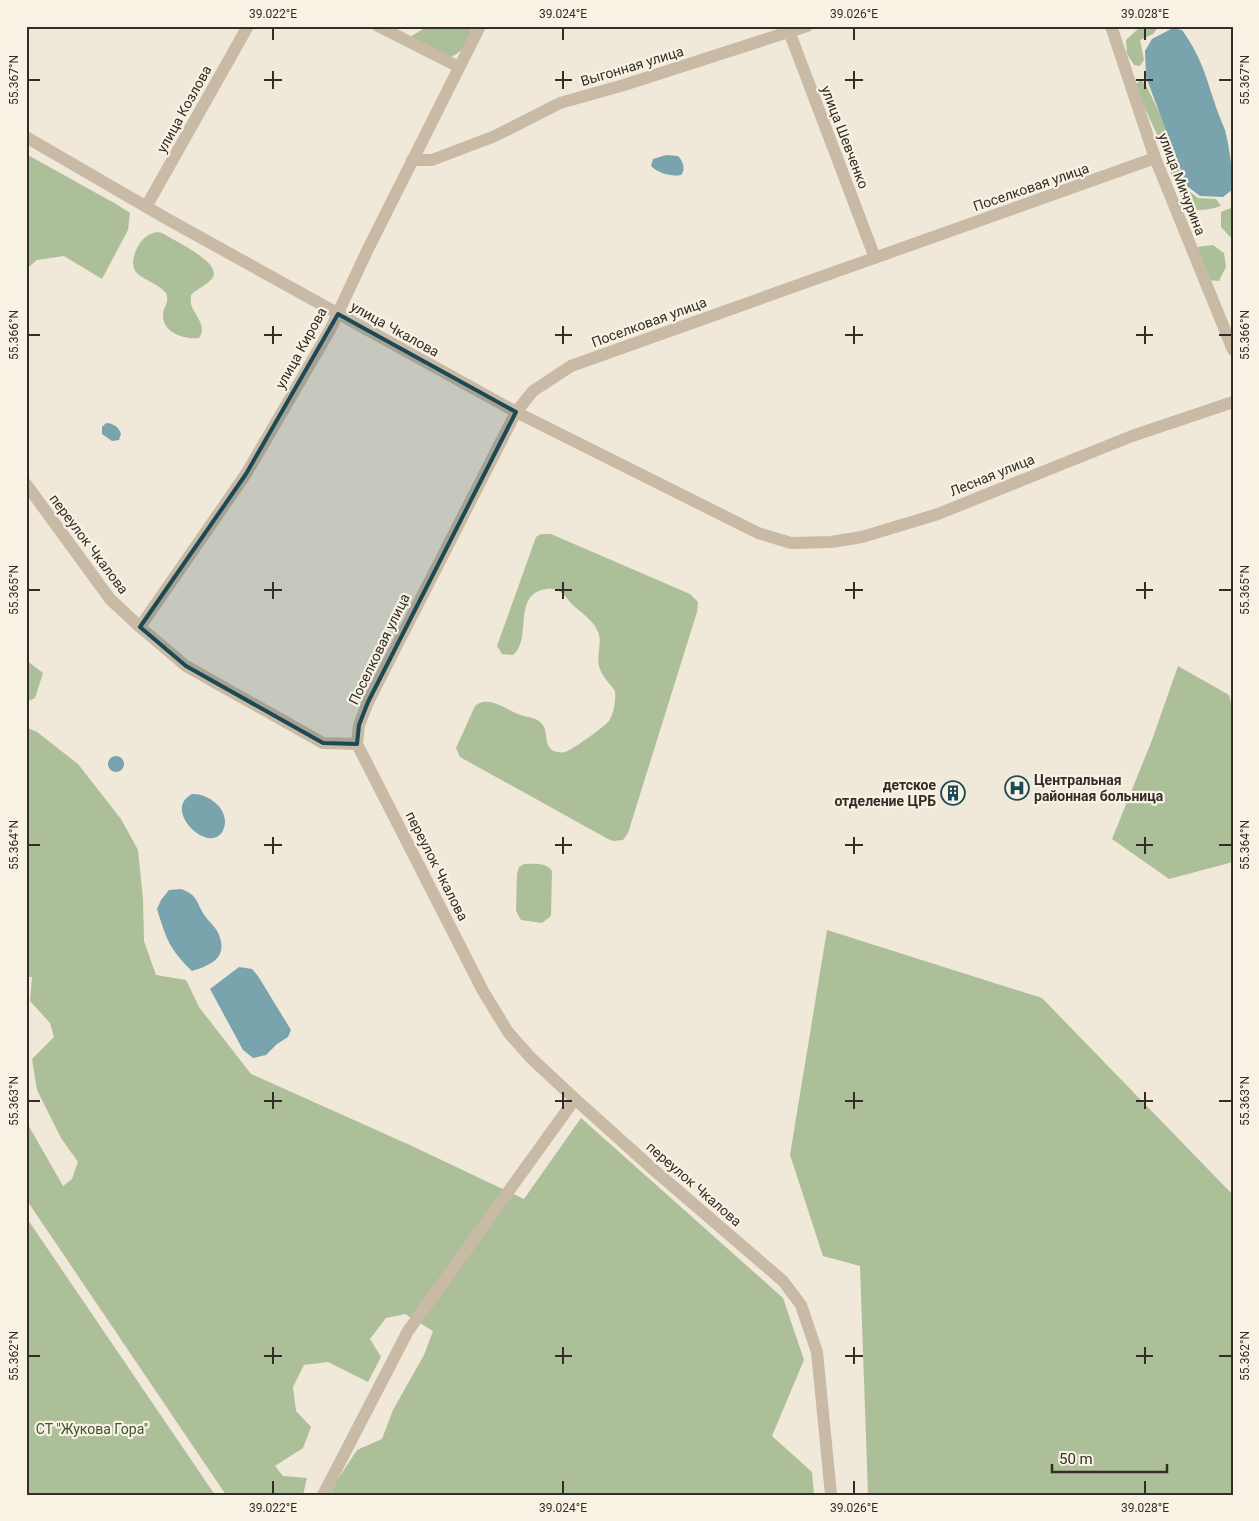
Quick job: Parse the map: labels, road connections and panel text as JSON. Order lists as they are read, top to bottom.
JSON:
{
  "streets": {
    "street": [
      "Выгонная улица",
      "улица Козлова",
      "улица Шевченко",
      "улица Мичурина",
      "Поселковая улица",
      "улица Чкалова",
      "улица Кирова",
      "Лесная улица",
      "переулок Чкалова"
    ]
  },
  "crossings": [
    ["Выгонная улица", "улица Шевченко"],
    ["Выгонная улица", "улица Кирова"],
    ["улица Козлова", "улица Чкалова"],
    ["улица Шевченко", "Поселковая улица"],
    ["улица Мичурина", "Поселковая улица"],
    ["Поселковая улица", "улица Чкалова"],
    ["Поселковая улица", "переулок Чкалова"],
    ["улица Чкалова", "улица Кирова"],
    ["улица Чкалова", "Лесная улица"],
    ["улица Кирова", "переулок Чкалова"]
  ],
  "parks": ["СТ \"Жукова Гора\""],
  "places": {
    "hospital": ["Центральная районная больница"],
    "building": ["детское отделение ЦРБ"]
  },
  "scale_bar": "50 m",
  "coordinates": [
    "39.022°E",
    "39.024°E",
    "39.026°E",
    "39.028°E",
    "55.367°N",
    "55.366°N",
    "55.365°N",
    "55.364°N",
    "55.363°N",
    "55.362°N"
  ]
}
